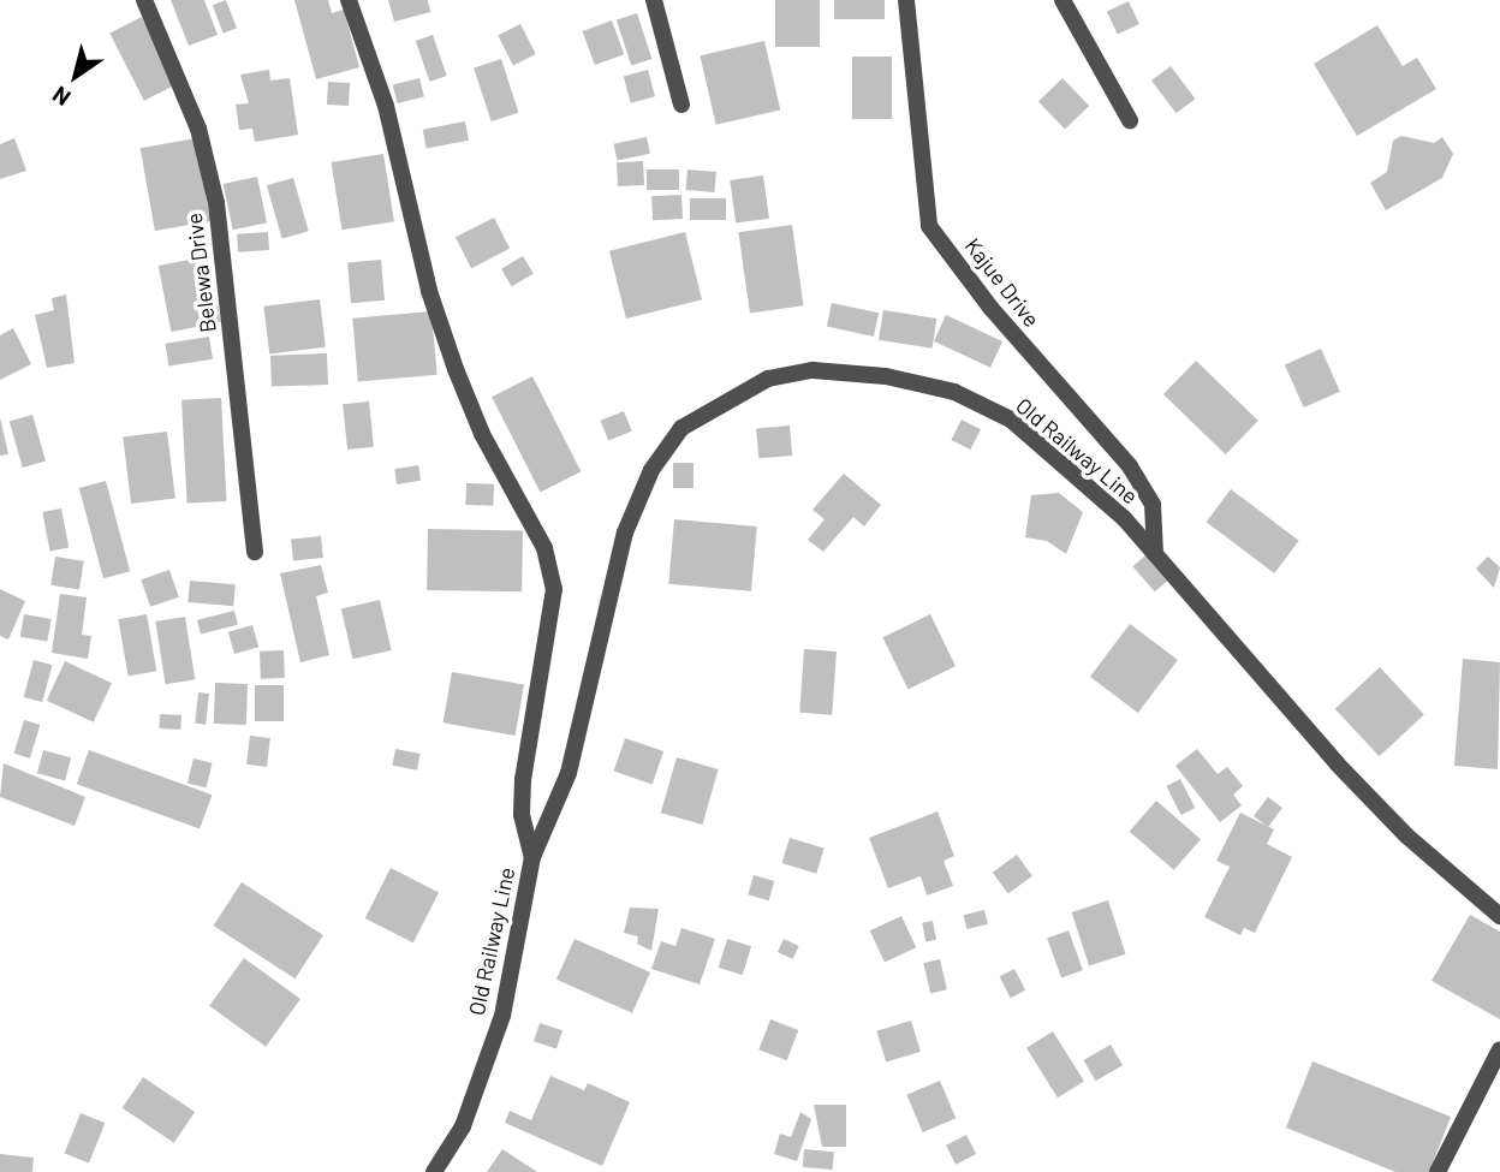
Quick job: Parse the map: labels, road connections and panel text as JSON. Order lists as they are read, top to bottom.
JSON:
{
  "streets": {
    "street": ["Belewa Drive", "Kajue Drive", "Old Railway Line"]
  },
  "crossings": [
    ["Kajue Drive", "Old Railway Line"]
  ],
  "north": "bottom left"
}
